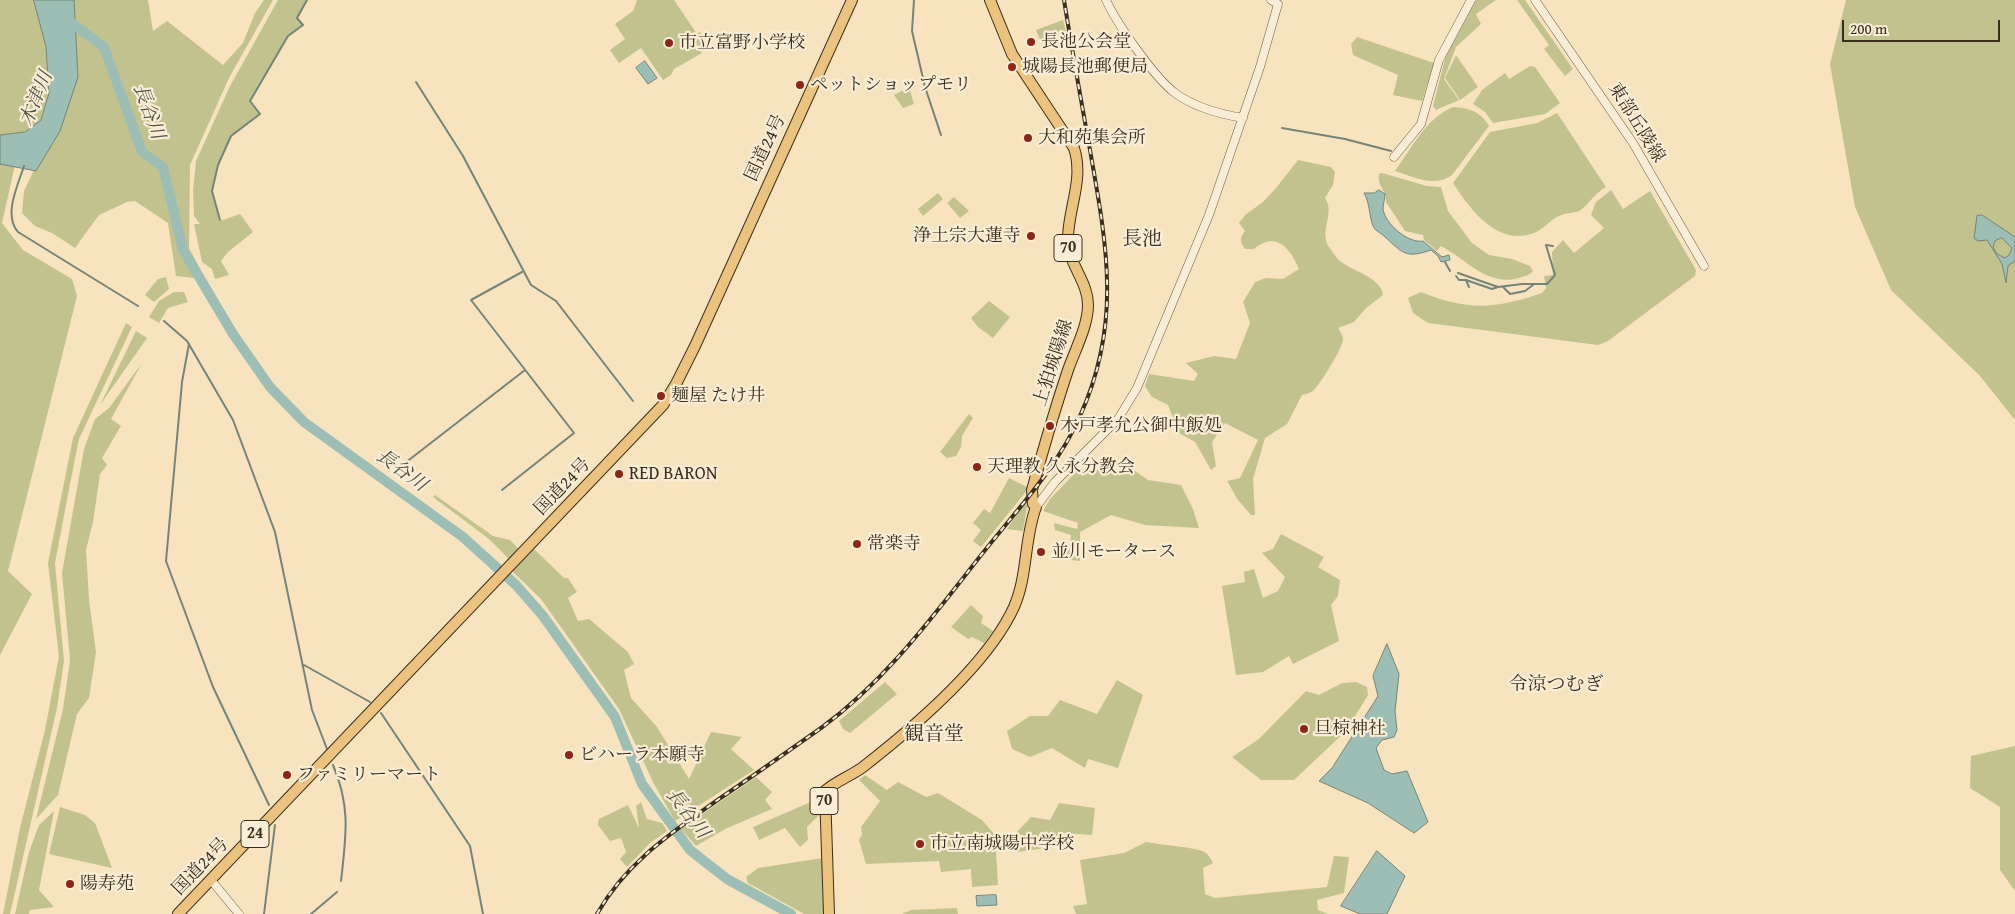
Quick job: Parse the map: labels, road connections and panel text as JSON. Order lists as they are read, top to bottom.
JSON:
{
  "streets": {
    "main road": [
      "国道24号",
      "70",
      "上狛城陽線",
      "24"
    ],
    "street": ["東部丘陵線"]
  },
  "districts": ["長池", "令涼つむぎ", "観音堂"],
  "water": ["木津川", "長谷川"],
  "places": [
    "長池公会堂",
    "市立富野小学校",
    "城陽長池郵便局",
    "ペットショップモリ",
    "大和苑集会所",
    "浄土宗大蓮寺",
    "麺屋 たけ井",
    "木戸孝允公御中飯処",
    "天理教 久永分教会",
    "RED BARON",
    "常楽寺",
    "並川モータース",
    "旦椋神社",
    "ビハーラ本願寺",
    "ファミリーマート",
    "市立南城陽中学校",
    "陽寿苑"
  ],
  "scale_bar": "200 m"
}
